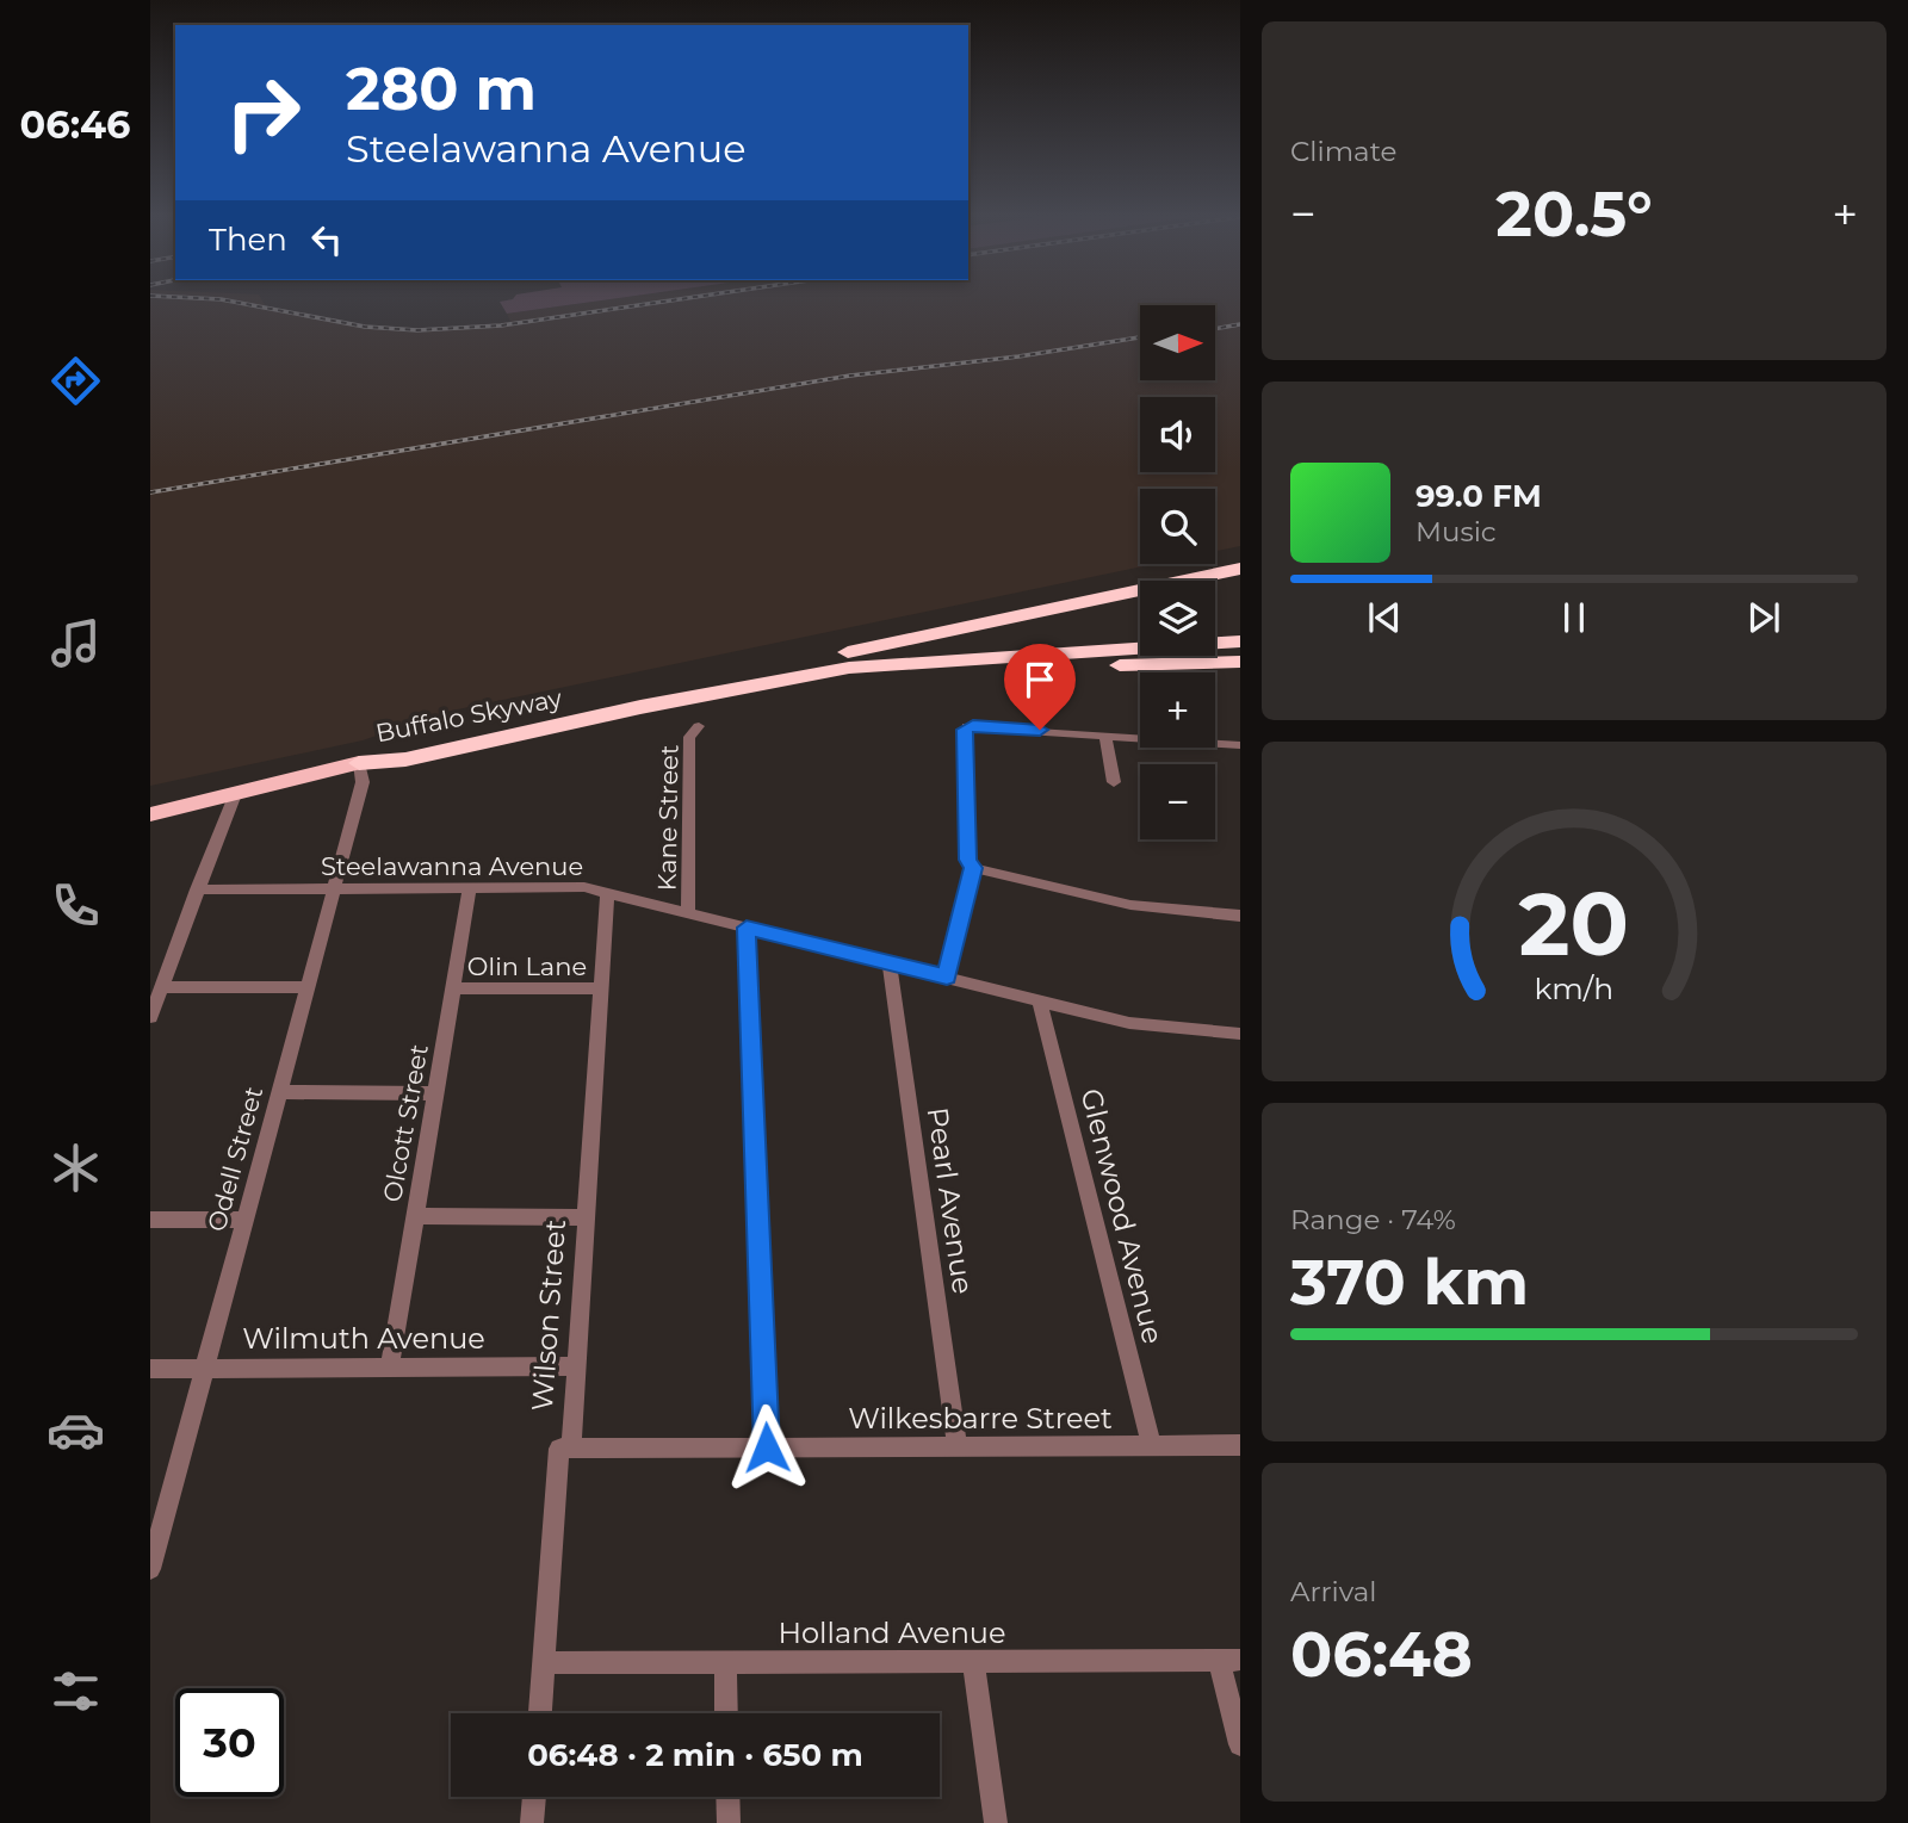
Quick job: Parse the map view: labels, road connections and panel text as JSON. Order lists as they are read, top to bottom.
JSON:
{
  "streets": {
    "highway": ["Buffalo Skyway"],
    "street": [
      "Kane Street",
      "Steelawanna Avenue",
      "Olin Lane",
      "Olcott Street",
      "Odell Street",
      "Pearl Avenue",
      "Glenwood Avenue",
      "Wilson Street",
      "Wilmuth Avenue",
      "Wilkesbarre Street",
      "Holland Avenue"
    ]
  },
  "crossings": [
    ["Buffalo Skyway", "Odell Street"],
    ["Kane Street", "Steelawanna Avenue"],
    ["Steelawanna Avenue", "Olcott Street"],
    ["Steelawanna Avenue", "Odell Street"],
    ["Steelawanna Avenue", "Pearl Avenue"],
    ["Steelawanna Avenue", "Glenwood Avenue"],
    ["Steelawanna Avenue", "Wilson Street"],
    ["Olin Lane", "Olcott Street"],
    ["Olin Lane", "Wilson Street"],
    ["Olcott Street", "Wilmuth Avenue"],
    ["Odell Street", "Wilmuth Avenue"],
    ["Pearl Avenue", "Wilkesbarre Street"],
    ["Glenwood Avenue", "Wilkesbarre Street"],
    ["Wilson Street", "Wilmuth Avenue"],
    ["Wilson Street", "Wilkesbarre Street"],
    ["Wilson Street", "Holland Avenue"]
  ],
  "north": "right",
  "page": {
    "tabs": "06:46",
    "tile": [
      "Climate",
      ["Range · 74%", "370 km"],
      ["Arrival", "06:48"]
    ],
    "turn": ["280 m", "Steelawanna Avenue"],
    "heat": ["−", "20.5°", "+"],
    "then": "Then",
    "map_buttons": ["+", "−"],
    "song": ["99.0 FM", "Music"],
    "limit": "30",
    "trip": "06:48 · 2 min · 650 m",
    "gauge": ["20", "km/h"]
  }
}
